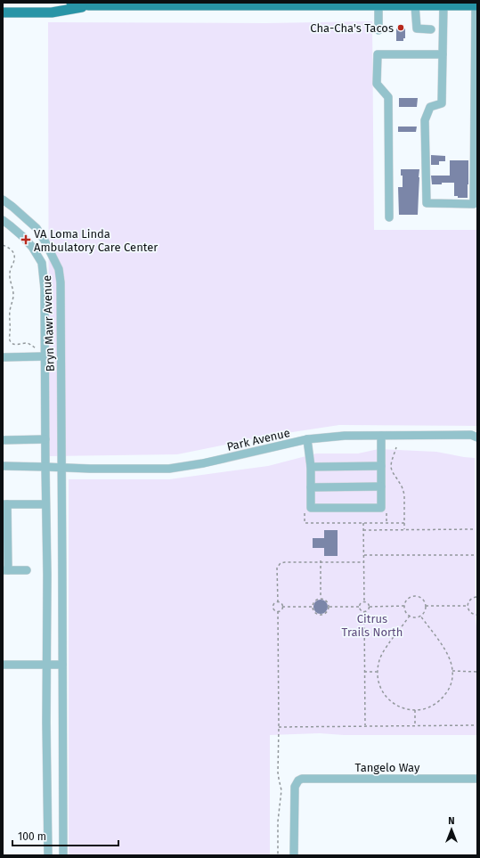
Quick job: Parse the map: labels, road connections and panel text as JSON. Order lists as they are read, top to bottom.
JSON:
{
  "streets": {
    "street": ["Bryn Mawr Avenue", "Park Avenue", "Tangelo Way"]
  },
  "crossings": [
    ["Bryn Mawr Avenue", "Park Avenue"]
  ],
  "parks": ["Citrus Trails North"],
  "places": {
    "other": ["Cha-Cha's Tacos"],
    "health": ["VA Loma Linda Ambulatory Care Center"]
  },
  "scale_bar": "100 m",
  "north": "top"
}
